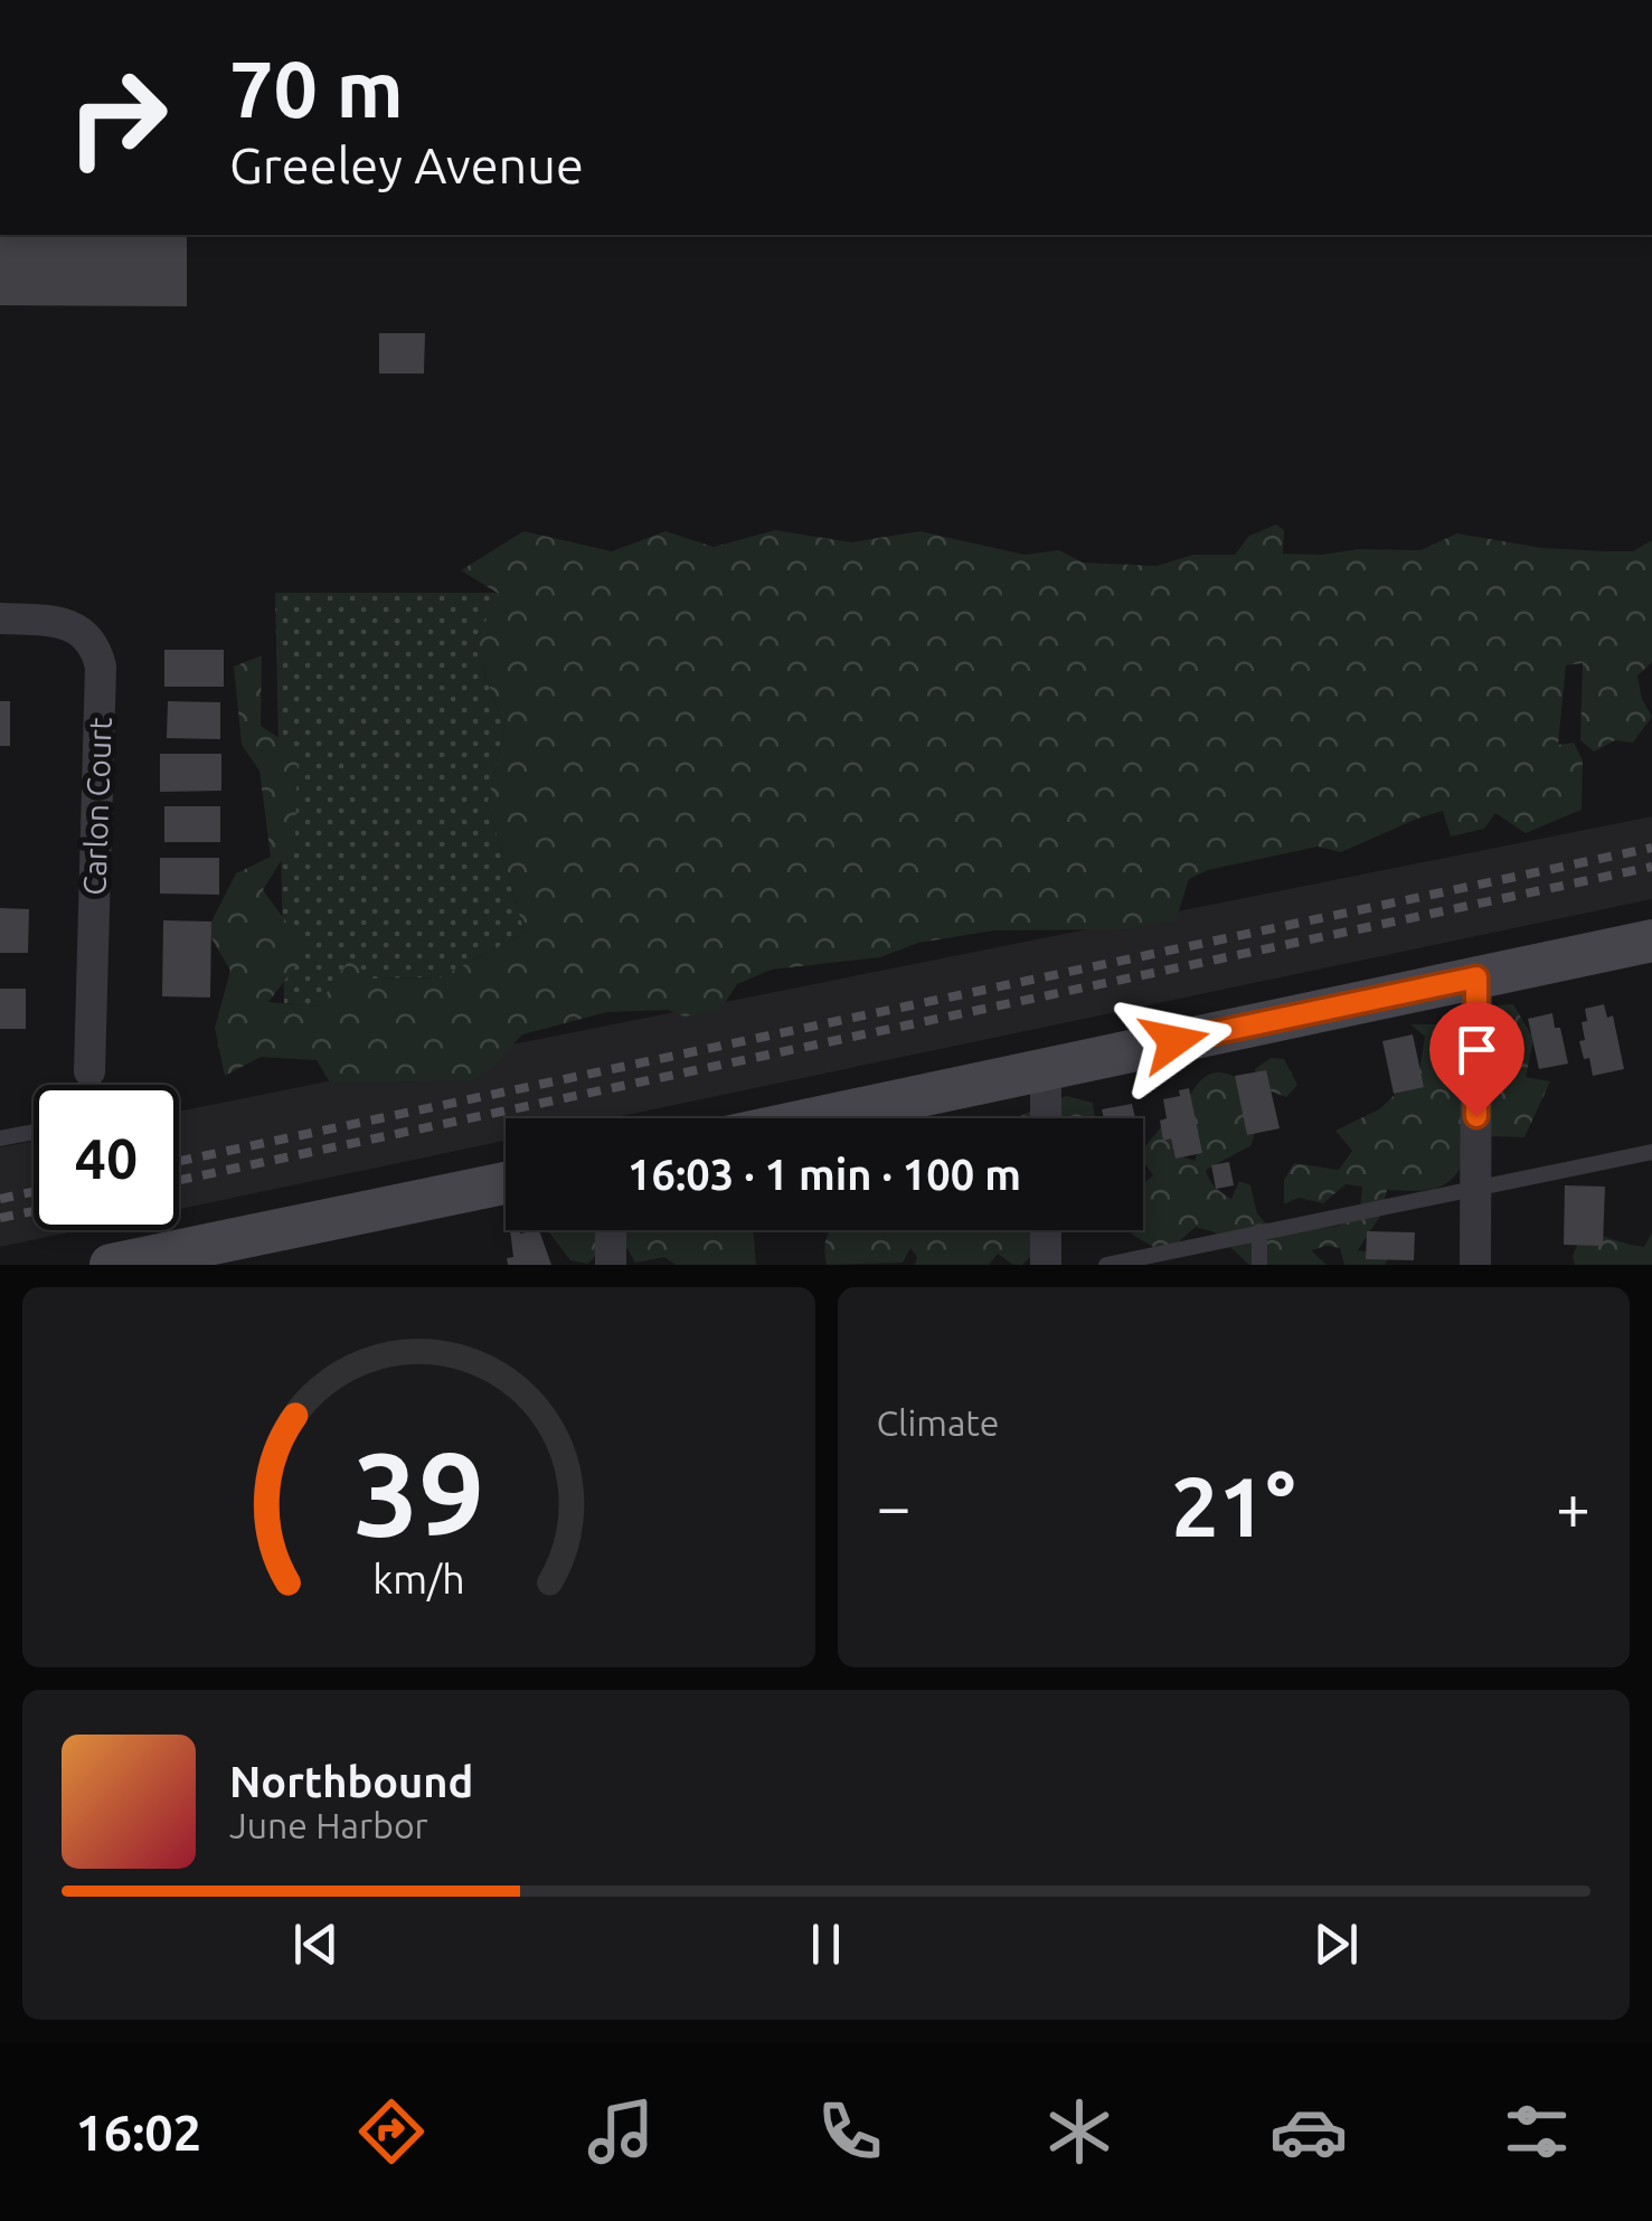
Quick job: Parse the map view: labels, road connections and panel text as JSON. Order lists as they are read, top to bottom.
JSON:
{
  "streets": {
    "street": ["Carlon Court"]
  },
  "page": {
    "turn": ["70 m", "Greeley Avenue"],
    "limit": "40",
    "trip": "16:03 · 1 min · 100 m",
    "tile": "Climate",
    "heat": ["−", "21°", "+"],
    "song": ["Northbound", "June Harbor"],
    "tabs": "16:02",
    "gauge": ["39", "km/h"]
  }
}
